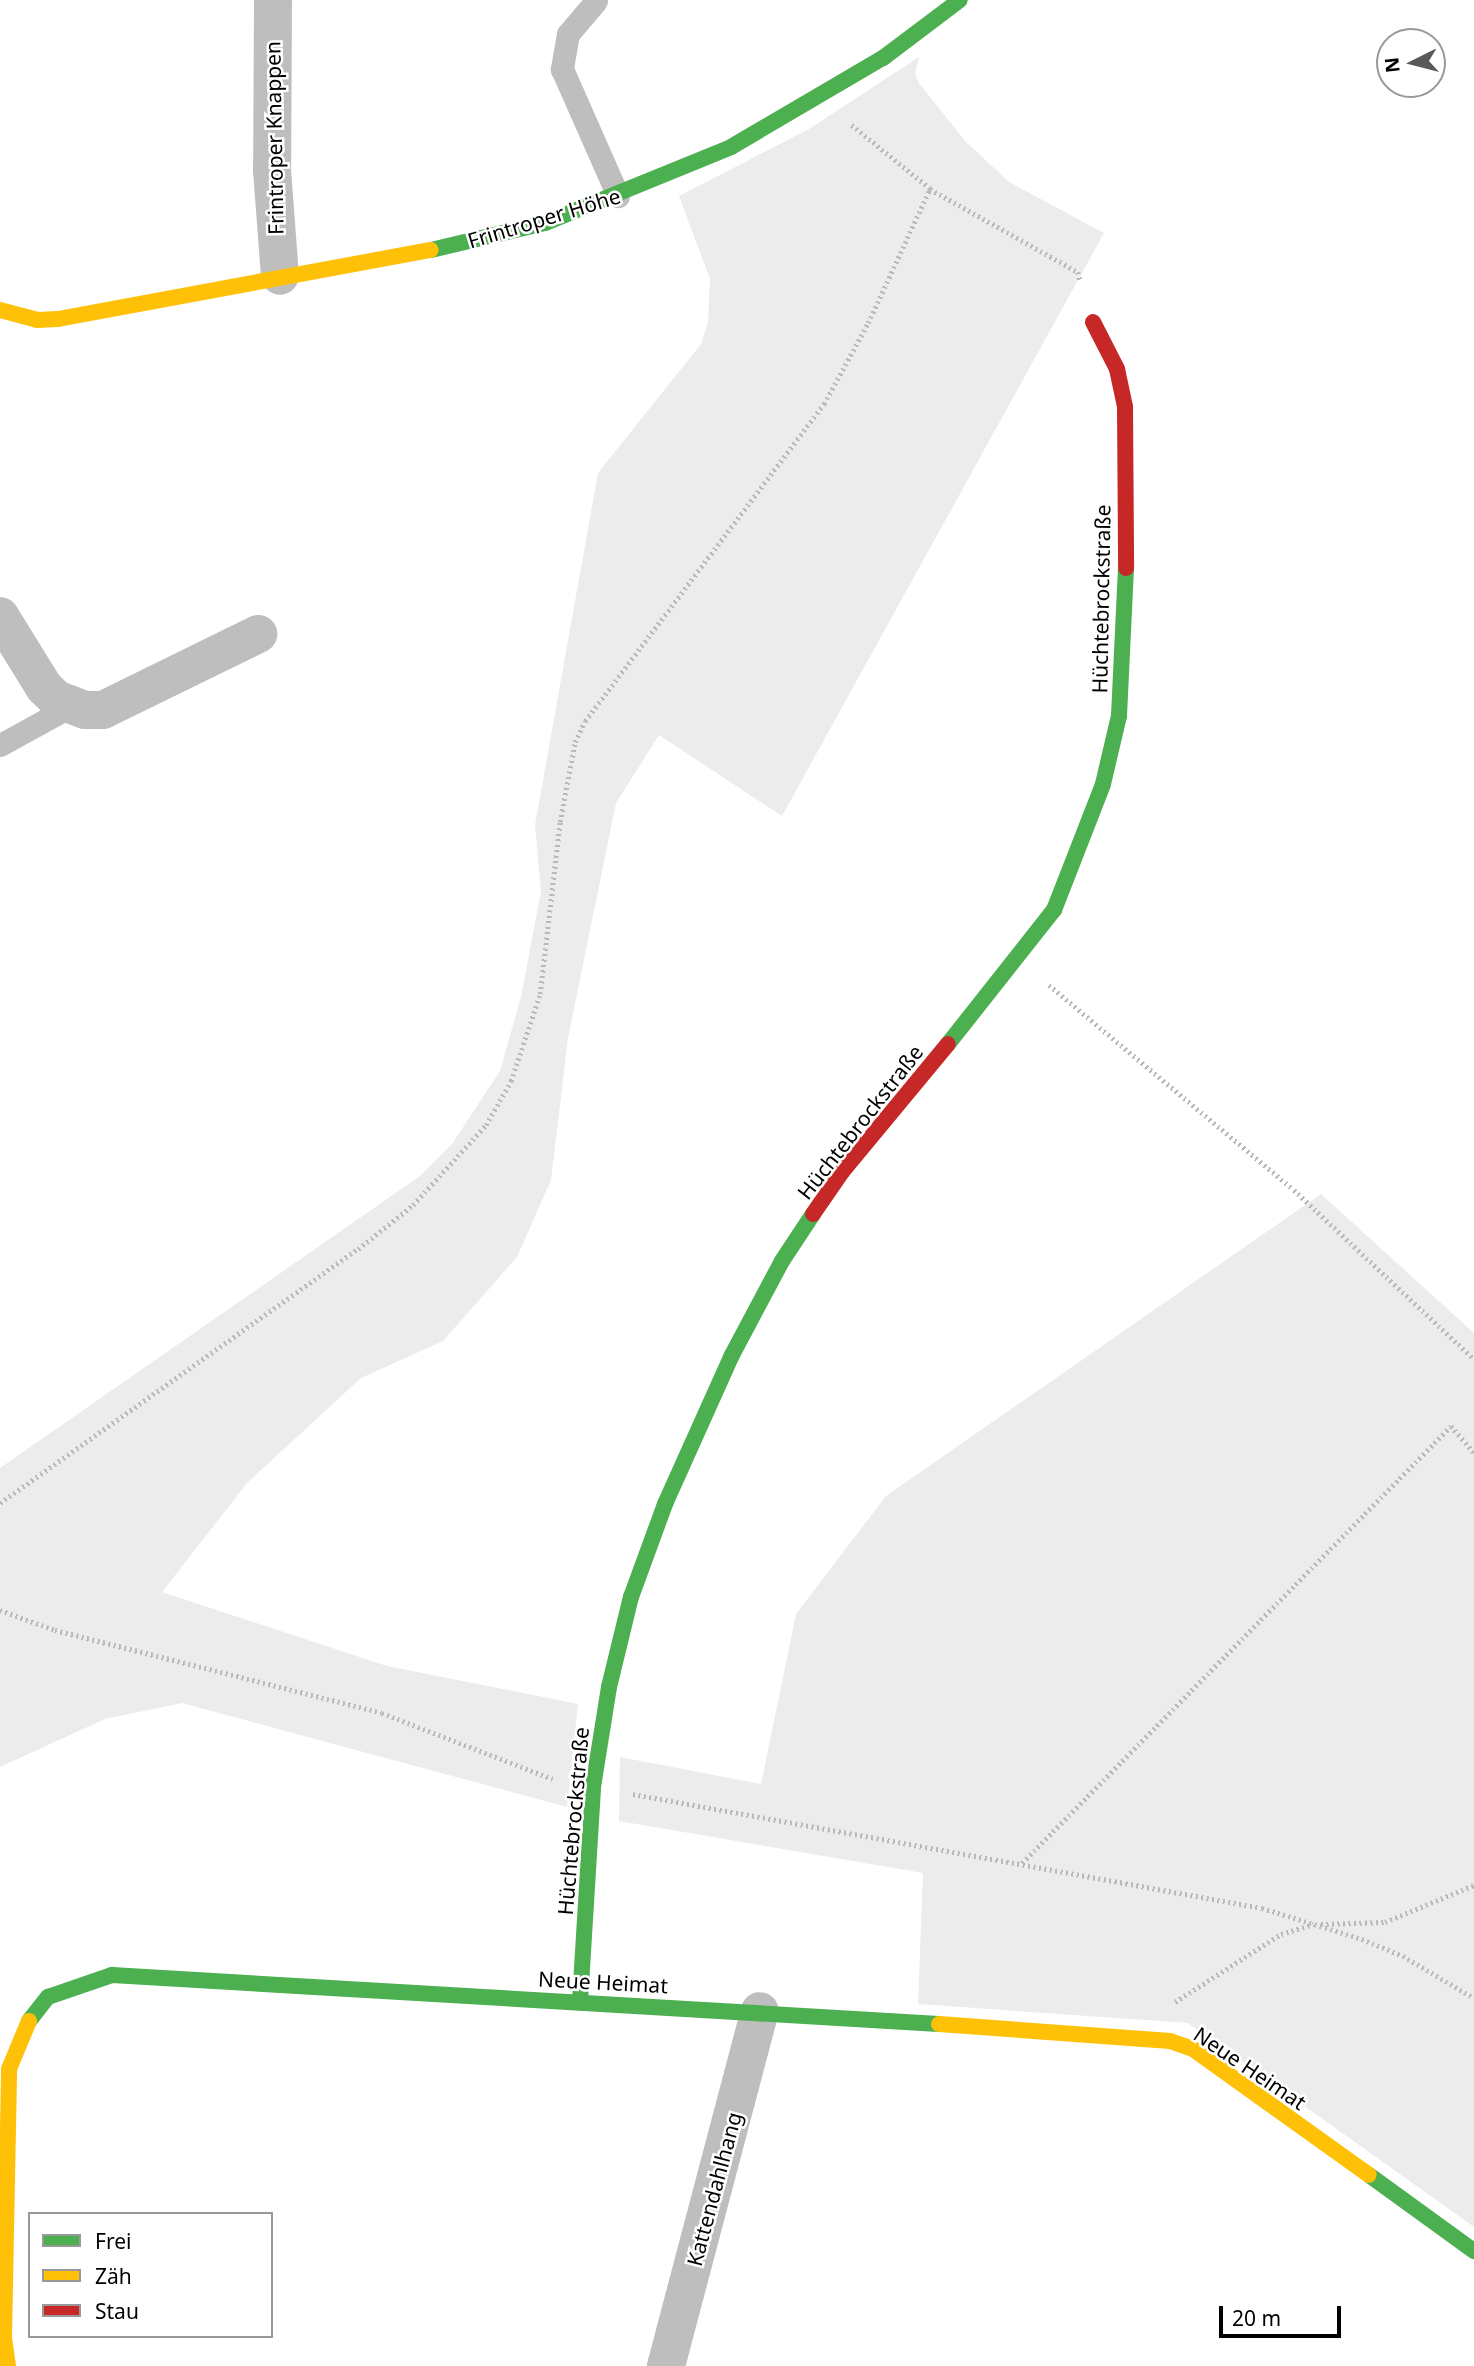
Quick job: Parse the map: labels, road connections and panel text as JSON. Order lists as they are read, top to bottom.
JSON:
{
  "streets": {
    "street": [
      "Frintroper Knappen",
      "Frintroper Höhe",
      "Hüchtebrockstraße",
      "Neue Heimat",
      "Kattendahlhang"
    ]
  },
  "crossings": [
    ["Frintroper Knappen", "Frintroper Höhe"],
    ["Hüchtebrockstraße", "Neue Heimat"],
    ["Neue Heimat", "Kattendahlhang"]
  ],
  "legend": ["Frei", "Zäh", "Stau"],
  "scale_bar": "20 m",
  "north": "left"
}
